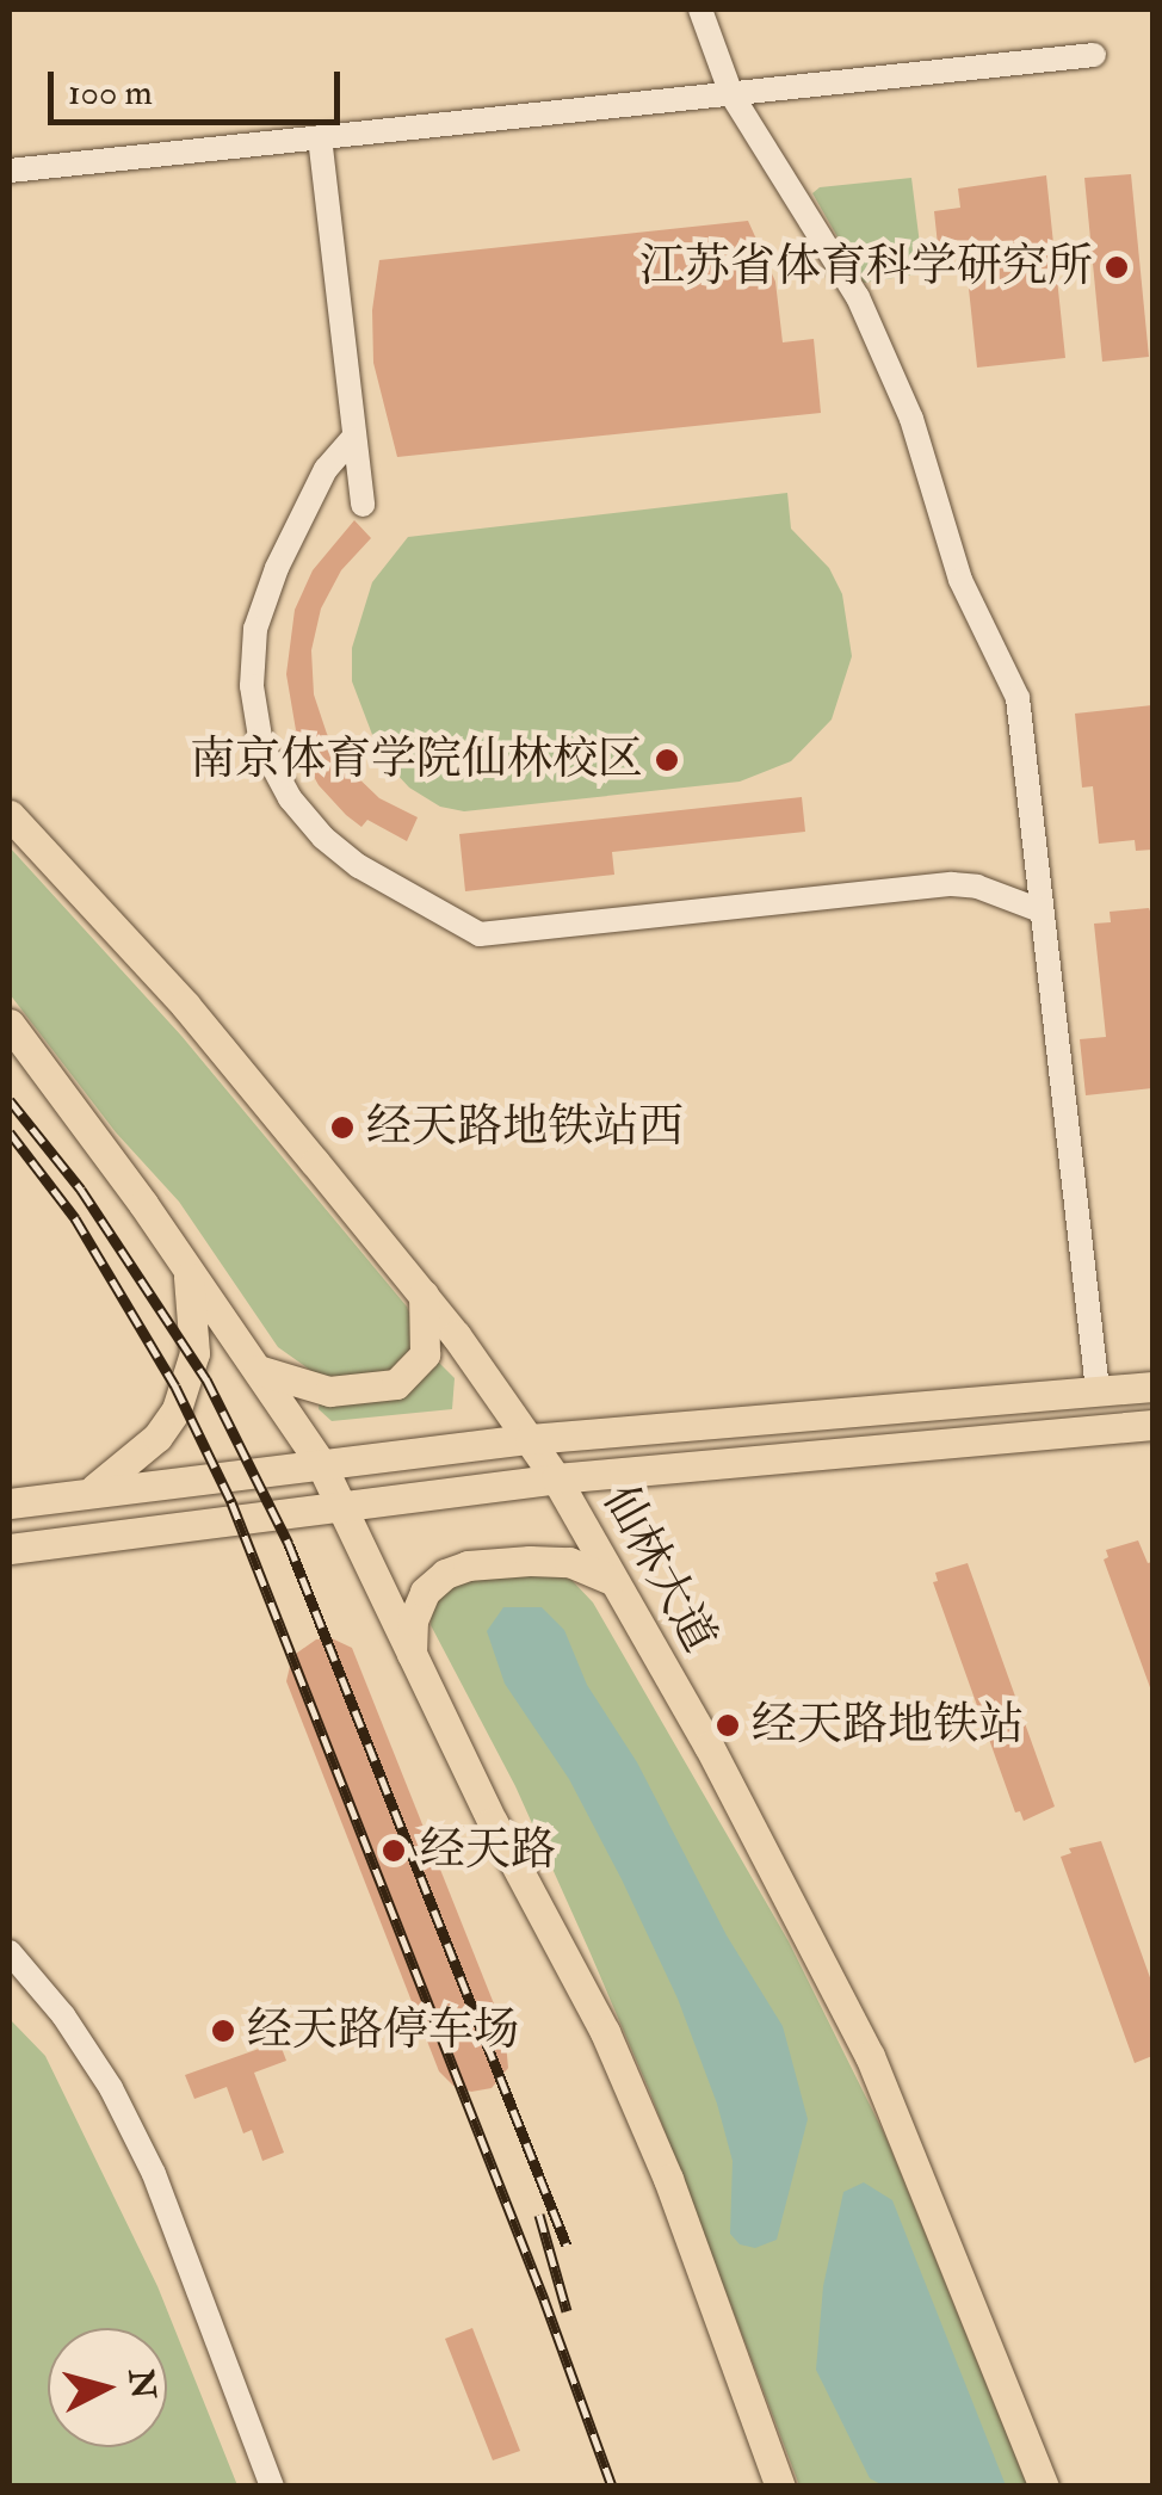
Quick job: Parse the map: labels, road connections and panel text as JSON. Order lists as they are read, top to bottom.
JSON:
{
  "streets": {
    "main road": ["仙林大道"]
  },
  "places": [
    "江苏省体育科学研究所",
    "南京体育学院仙林校区",
    "经天路地铁站西",
    "经天路地铁站",
    "经天路",
    "经天路停车场"
  ],
  "scale_bar": "100 m",
  "north": "right"
}
